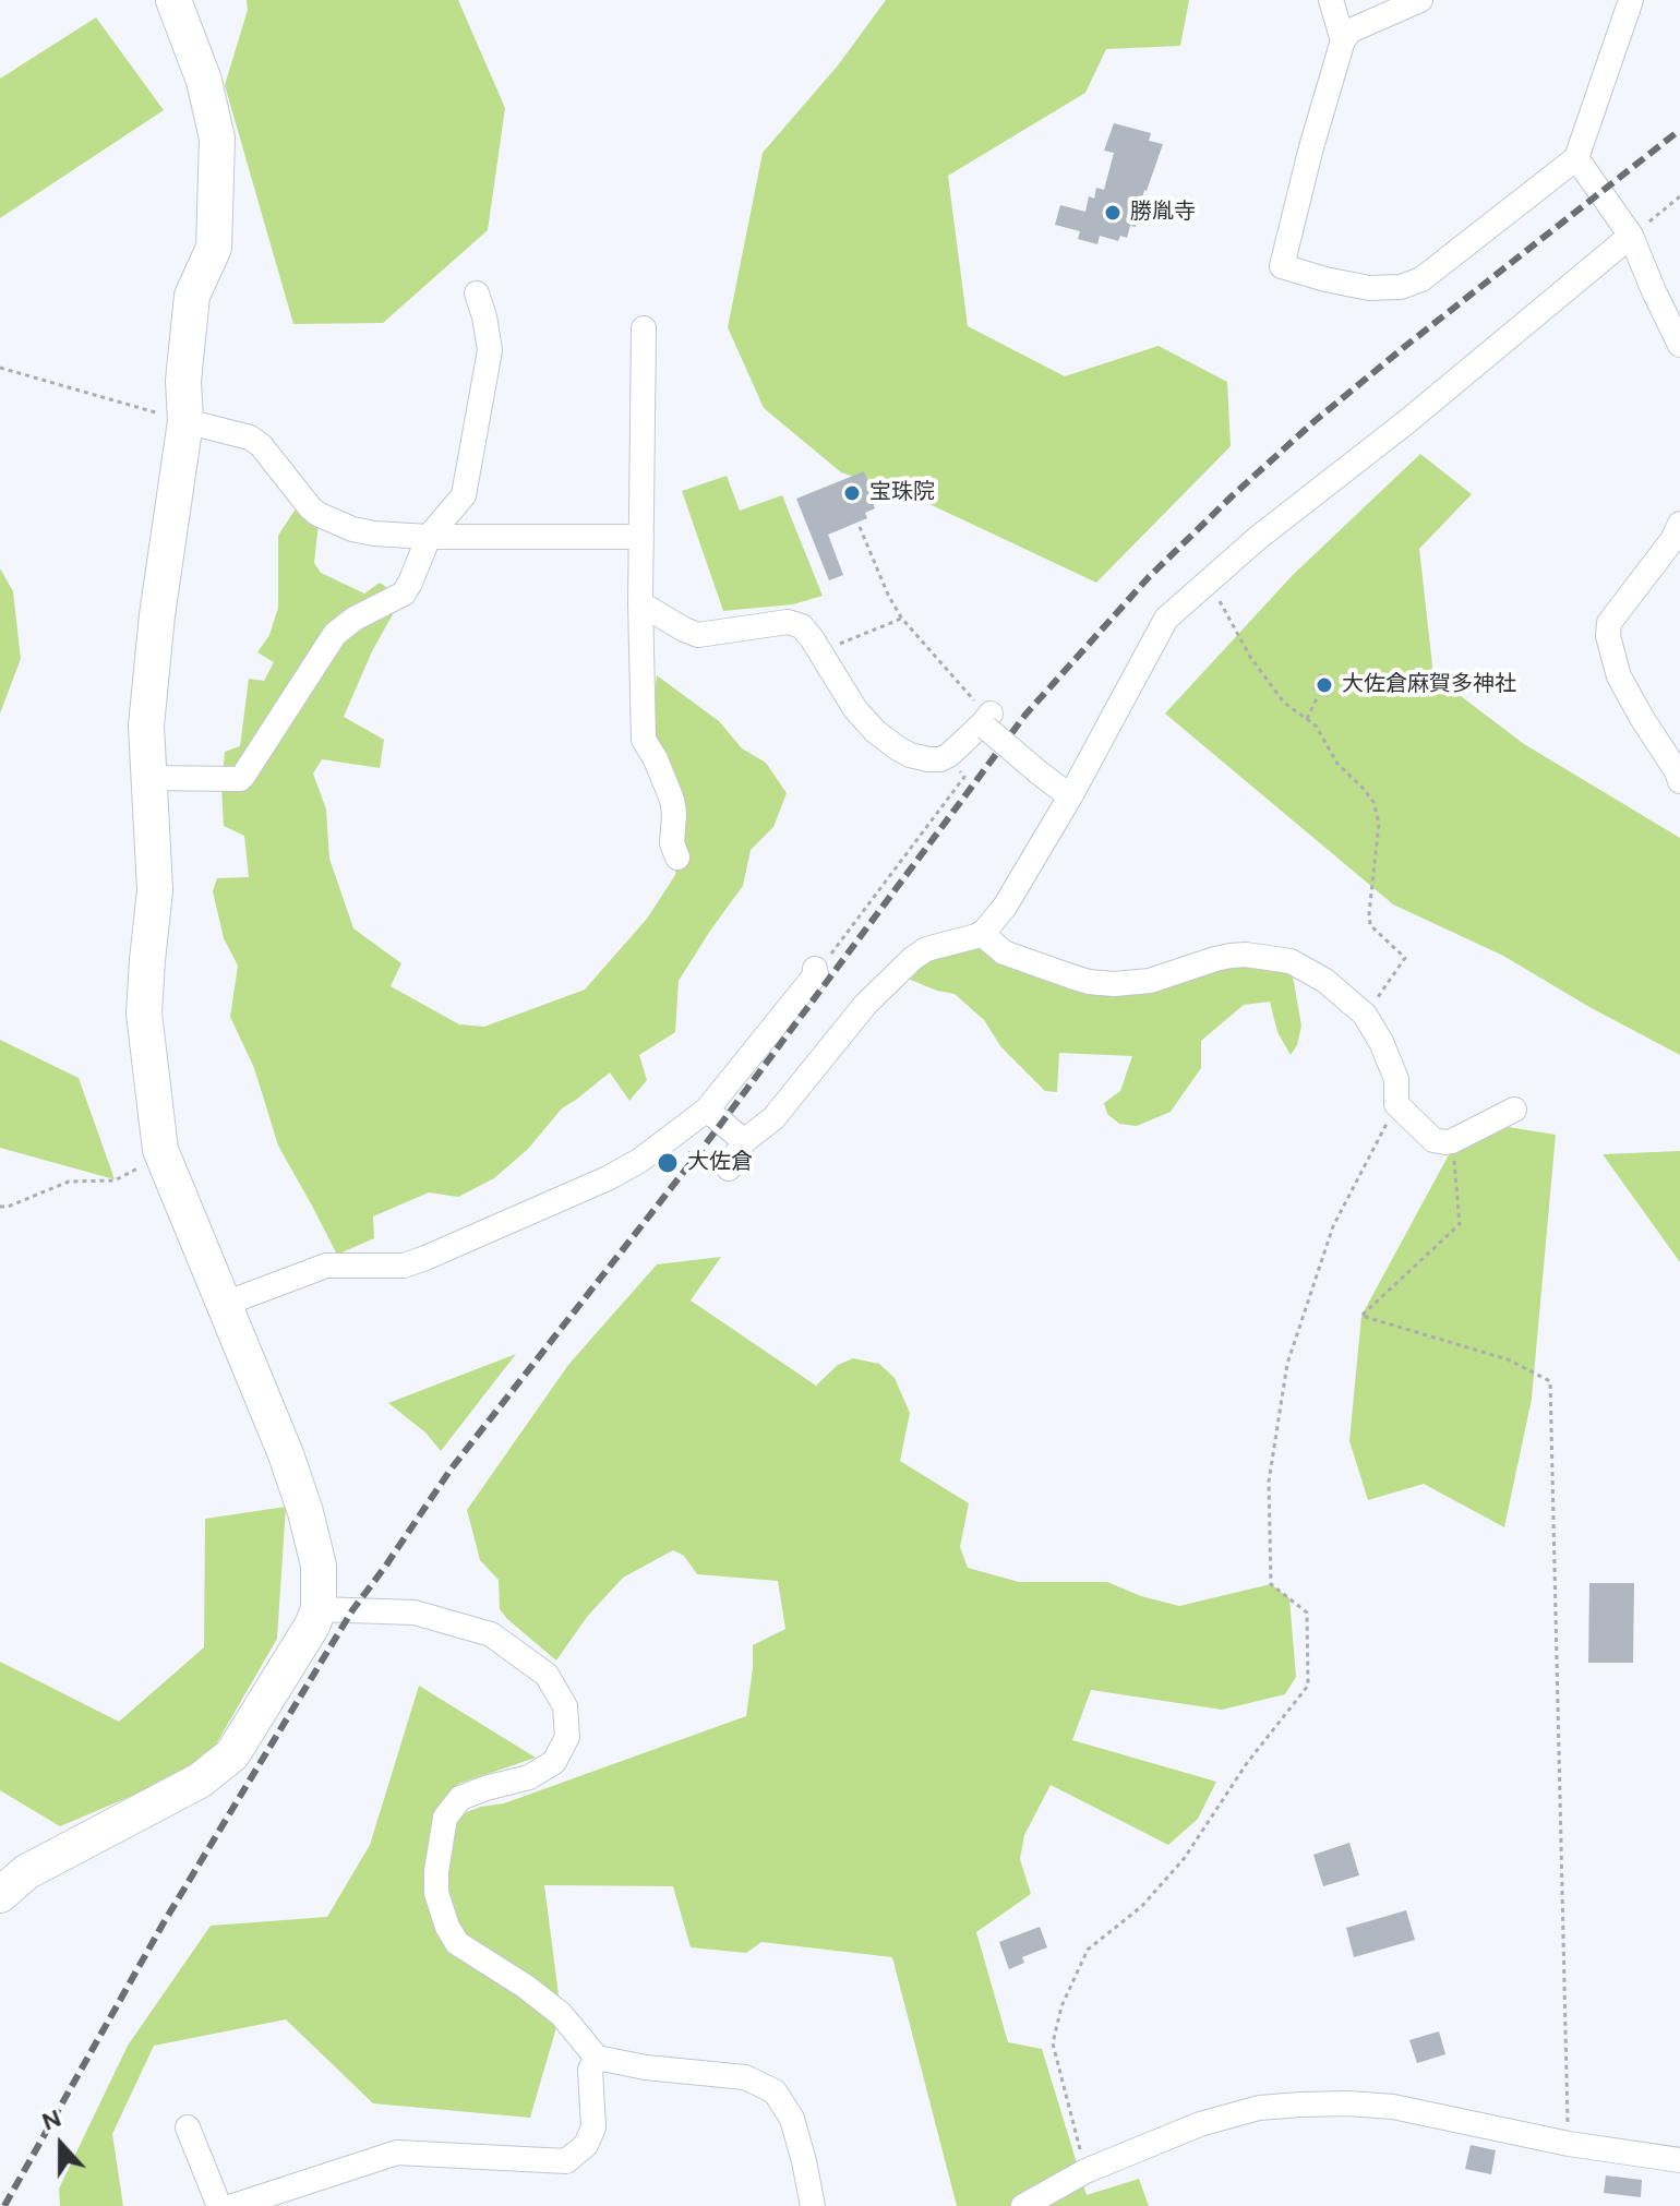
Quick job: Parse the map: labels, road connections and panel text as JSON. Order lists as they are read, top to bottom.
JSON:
{
  "places": [
    "勝胤寺",
    "宝珠院",
    "大佐倉麻賀多神社",
    "大佐倉"
  ],
  "north": "top"
}
